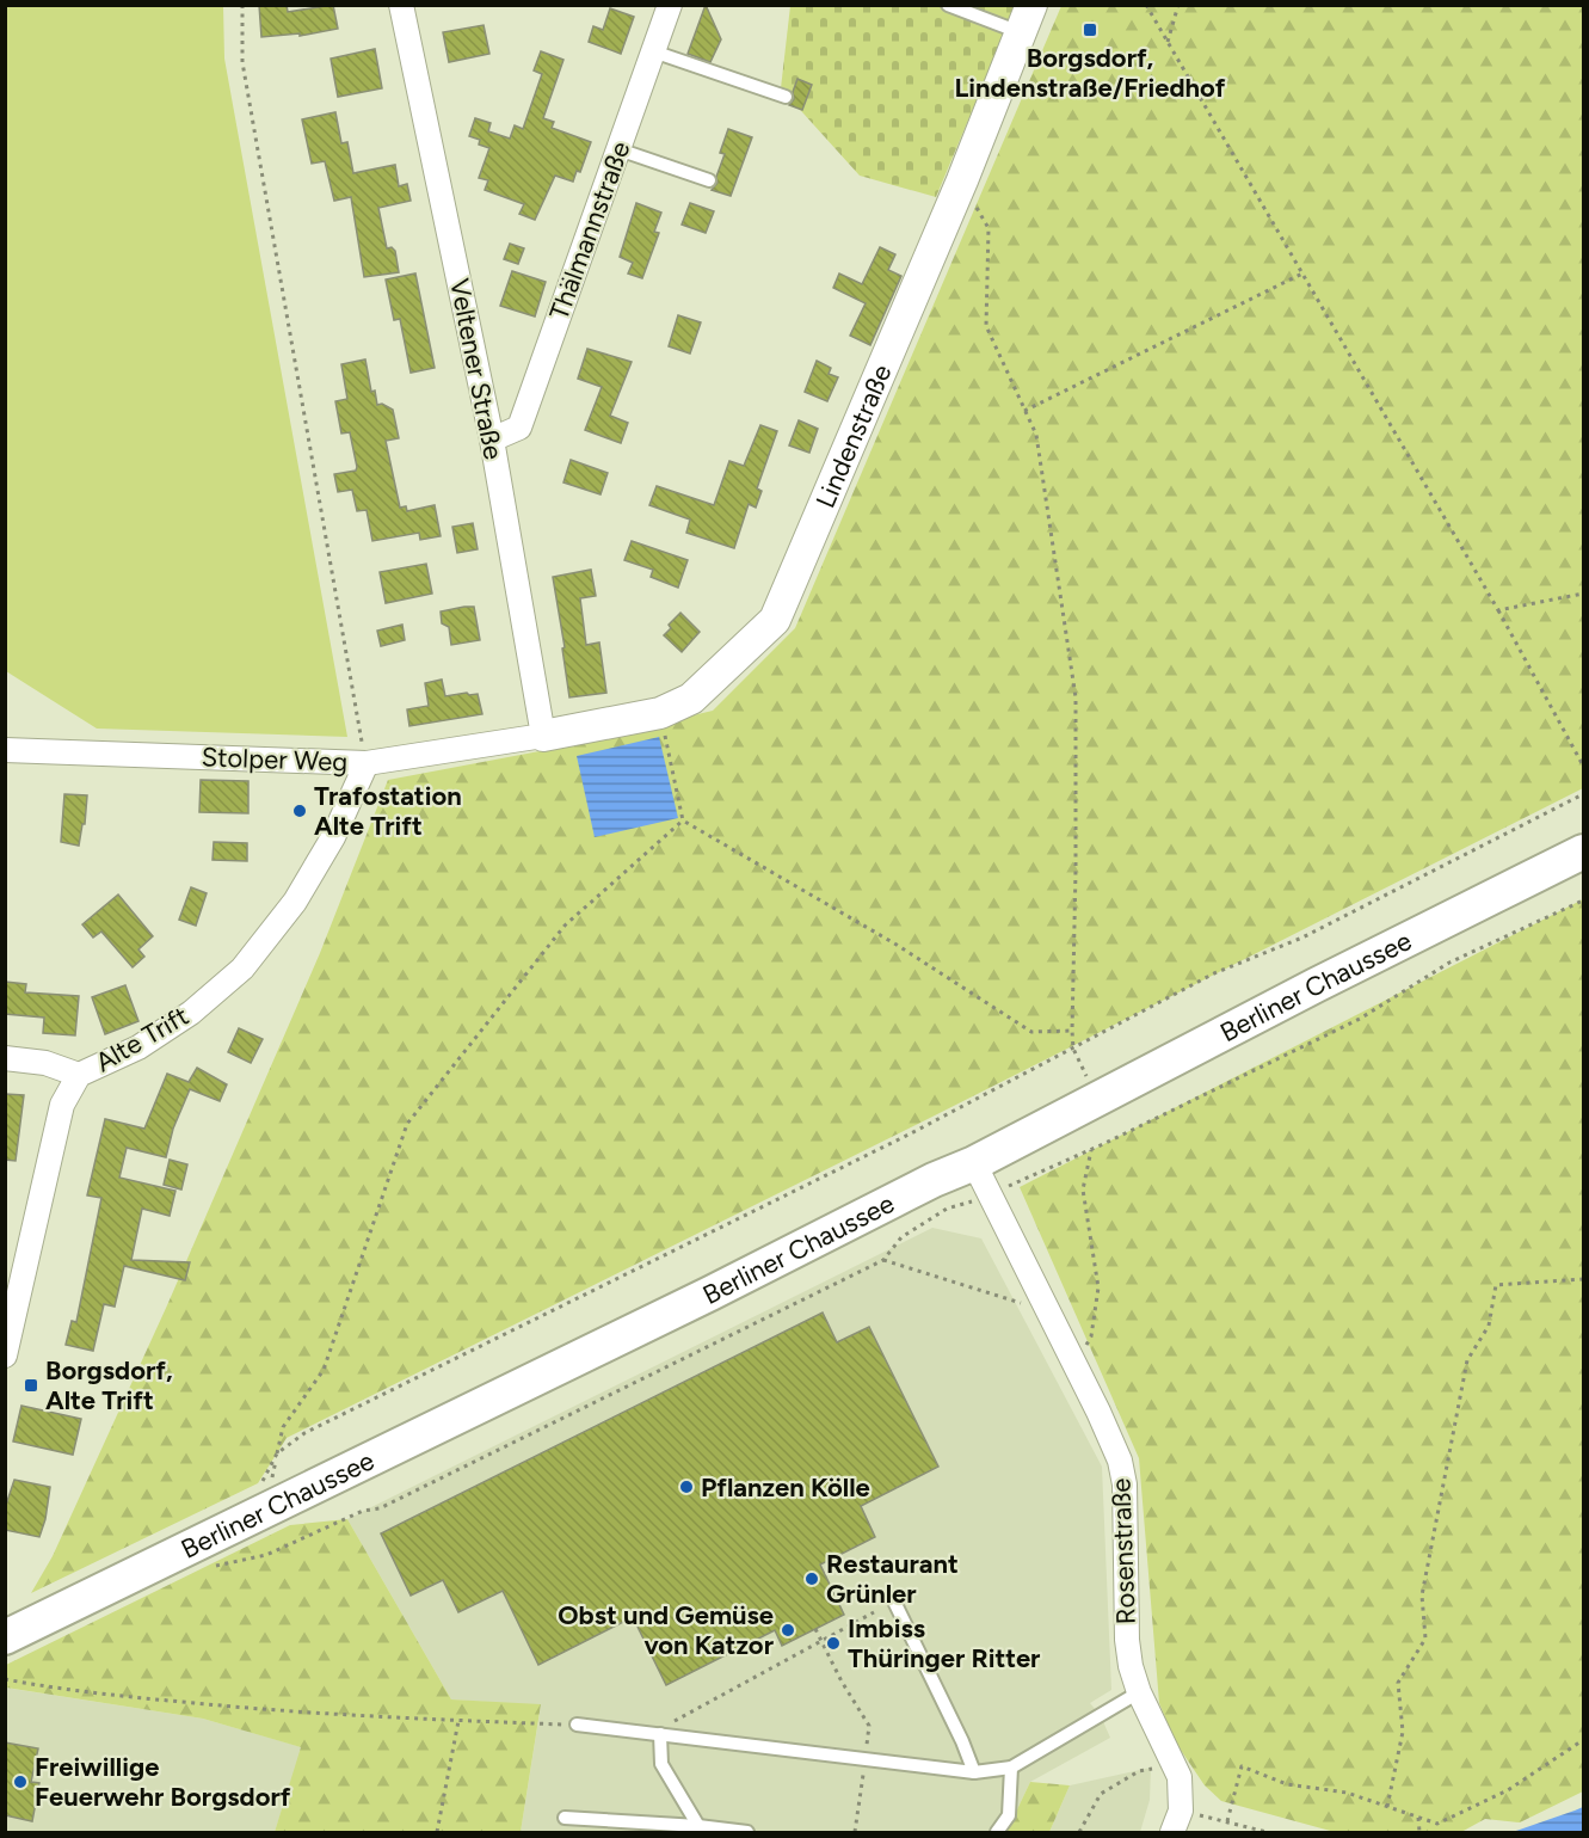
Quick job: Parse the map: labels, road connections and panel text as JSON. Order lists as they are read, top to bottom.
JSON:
{
  "streets": {
    "main road": ["Berliner Chaussee"],
    "street": [
      "Thälmannstraße",
      "Veltener Straße",
      "Lindenstraße",
      "Stolper Weg",
      "Alte Trift",
      "Rosenstraße"
    ]
  },
  "crossings": [
    ["Thälmannstraße", "Veltener Straße"],
    ["Veltener Straße", "Lindenstraße"],
    ["Veltener Straße", "Stolper Weg"],
    ["Lindenstraße", "Stolper Weg"],
    ["Stolper Weg", "Alte Trift"],
    ["Berliner Chaussee", "Rosenstraße"]
  ],
  "places": {
    "transit": ["Borgsdorf, Lindenstraße/Friedhof", "Borgsdorf, Alte Trift"],
    "other": [
      "Trafostation Alte Trift",
      "Pflanzen Kölle",
      "Restaurant Grünler",
      "Obst und Gemüse von Katzor",
      "Imbiss Thüringer Ritter",
      "Freiwillige Feuerwehr Borgsdorf"
    ]
  }
}
